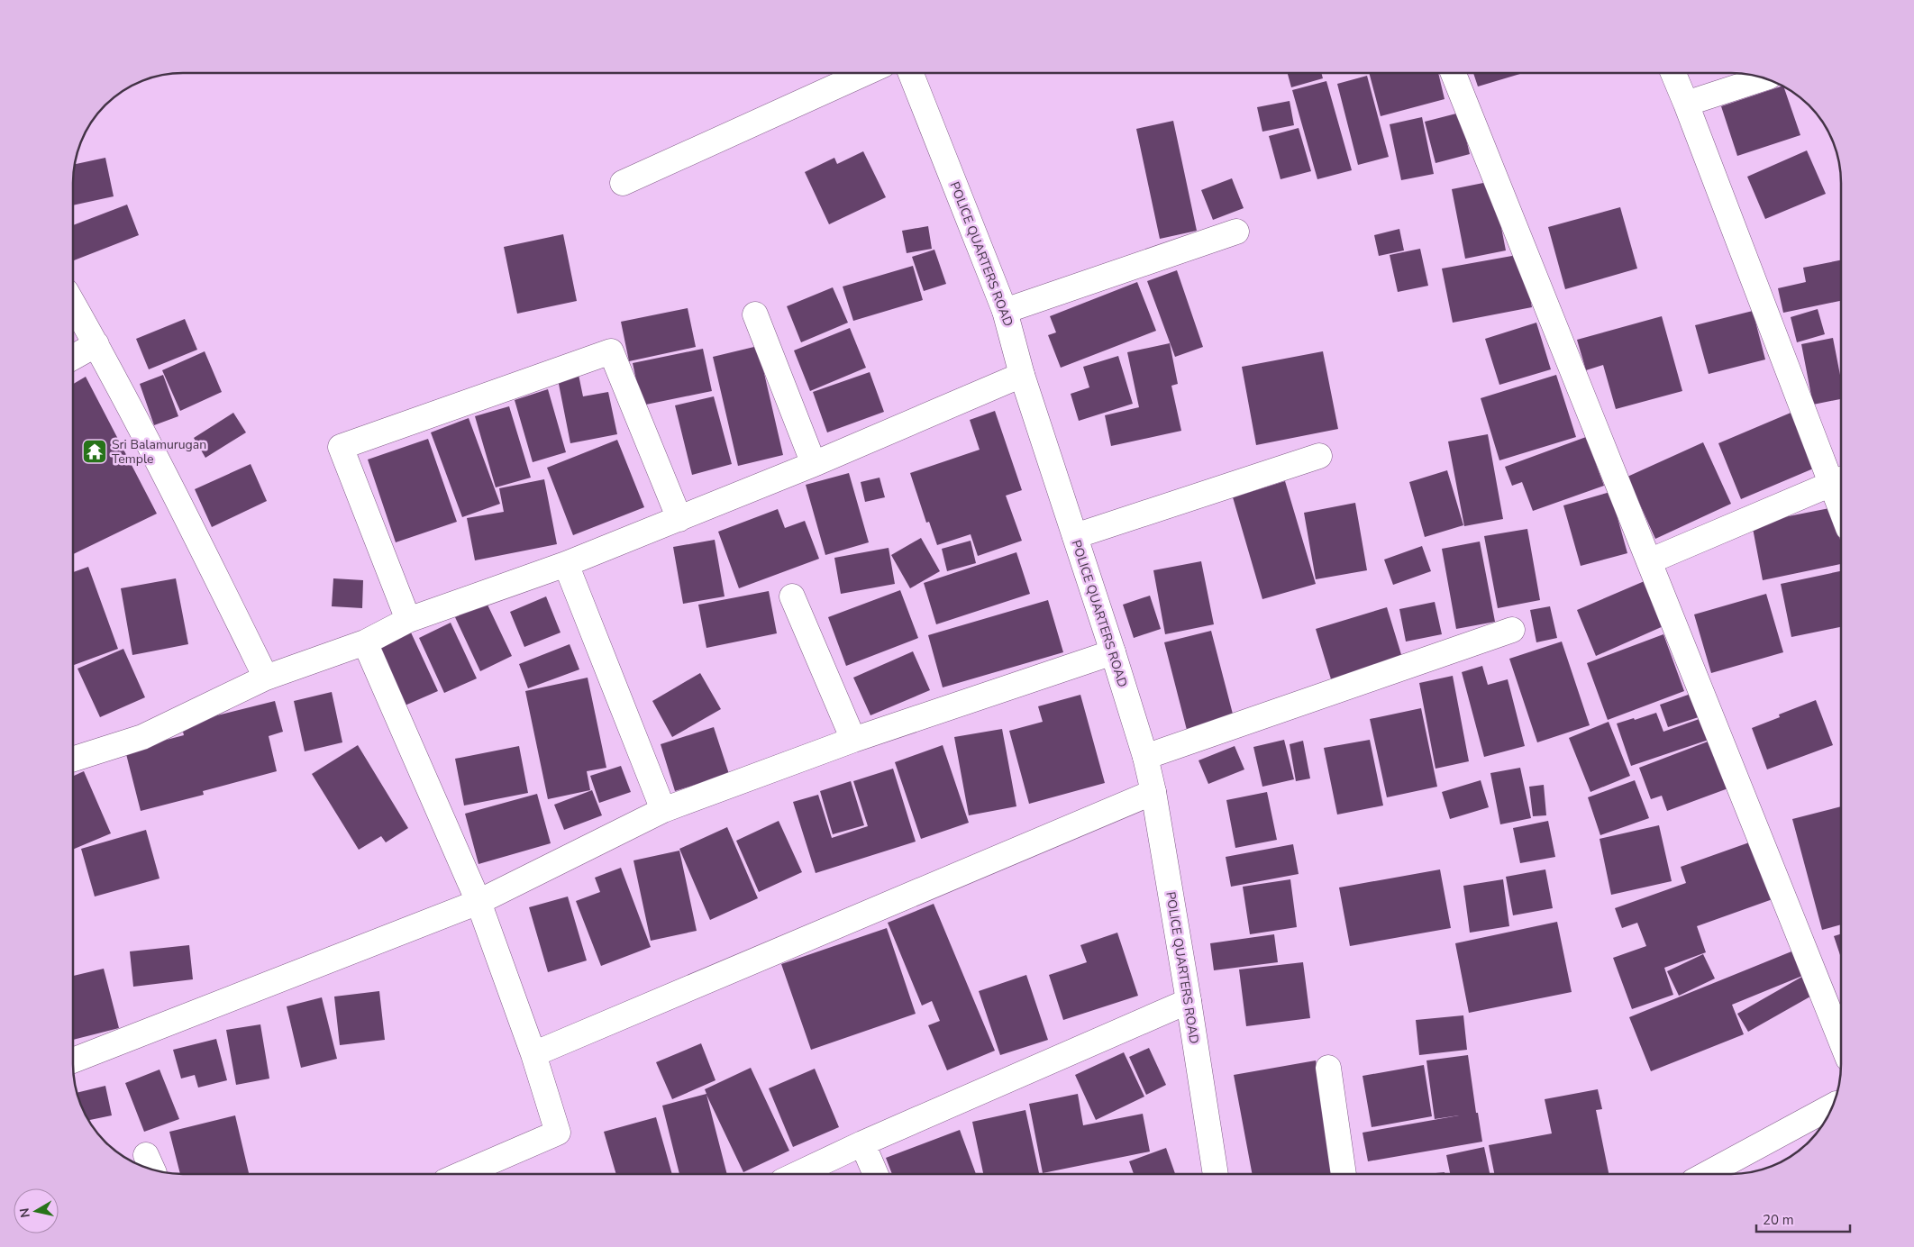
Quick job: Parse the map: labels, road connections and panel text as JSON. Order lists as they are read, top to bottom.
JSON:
{
  "streets": {
    "street": ["POLICE QUARTERS ROAD"]
  },
  "places": {
    "temple": ["Sri Balamurugan Temple"]
  },
  "scale_bar": "20 m",
  "north": "left"
}
